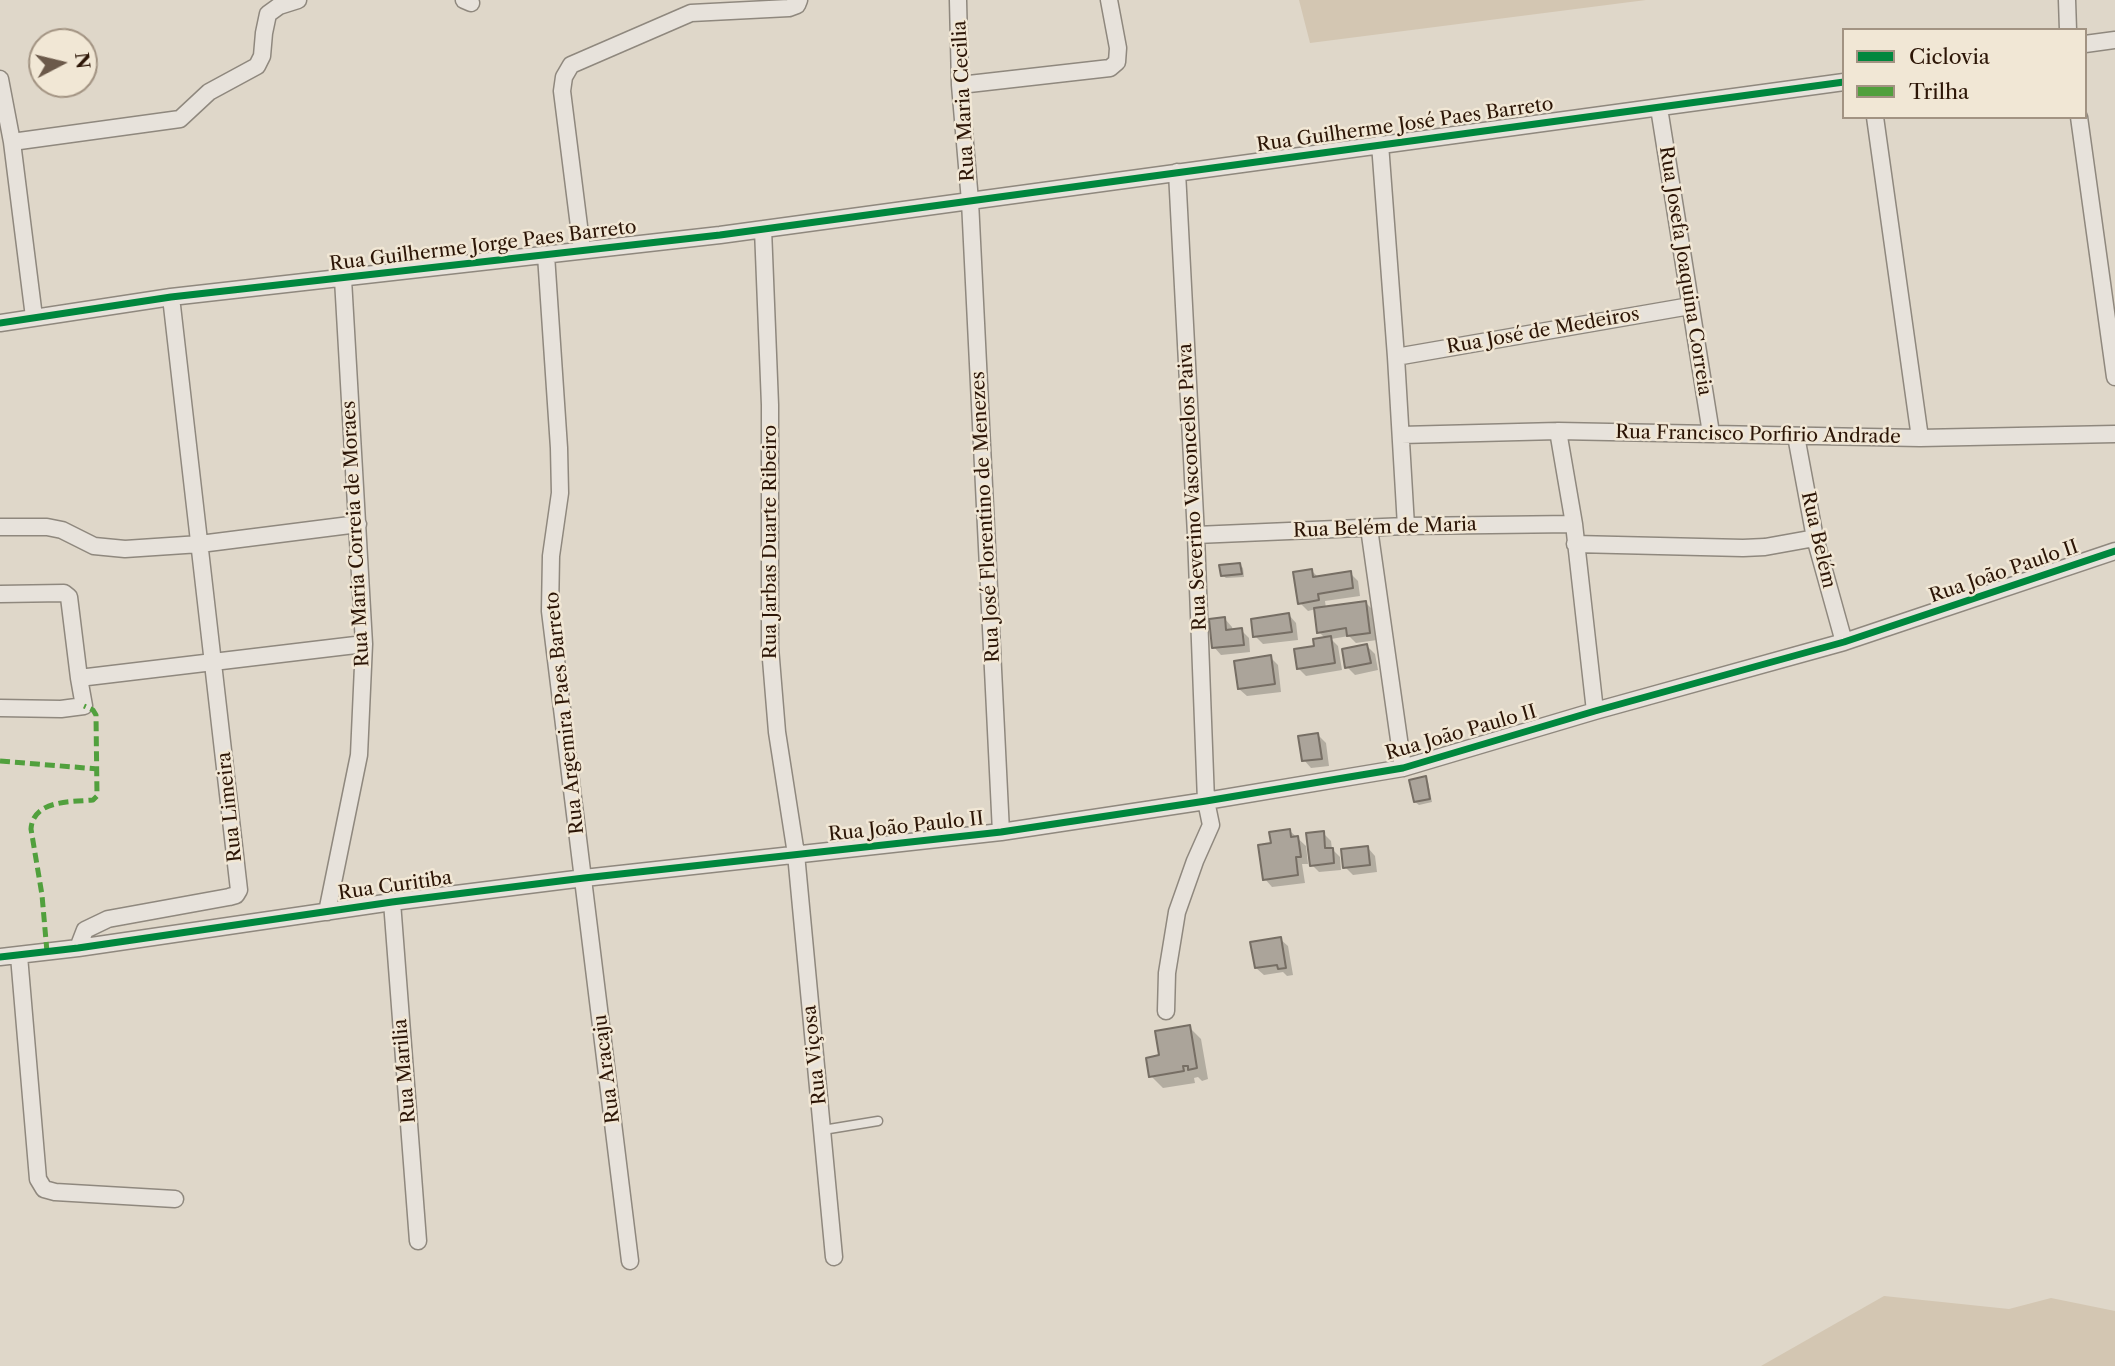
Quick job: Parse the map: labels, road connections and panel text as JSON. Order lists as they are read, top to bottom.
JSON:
{
  "streets": {
    "street": [
      "Rua Maria Cecilia",
      "Rua Guilherme José Paes Barreto",
      "Rua Guilherme Jorge Paes Barreto",
      "Rua Josefa Joaquina Correia",
      "Rua José de Medeiros",
      "Rua Francisco Porfirio Andrade",
      "Rua Severino Vasconcelos Paiva",
      "Rua José Florentino de Menezes",
      "Rua Belém de Maria",
      "Rua Maria Correia de Moraes",
      "Rua Belém",
      "Rua Jarbas Duarte Ribeiro",
      "Rua João Paulo II",
      "Rua Argemira Paes Barreto",
      "Rua Limeira",
      "Rua Curitiba",
      "Rua Viçosa",
      "Rua Aracaju",
      "Rua Marilia"
    ]
  },
  "crossings": [
    ["Rua Maria Cecilia", "Rua Guilherme José Paes Barreto"],
    ["Rua Maria Cecilia", "Rua Guilherme Jorge Paes Barreto"],
    ["Rua Maria Cecilia", "Rua José Florentino de Menezes"],
    ["Rua Guilherme José Paes Barreto", "Rua Guilherme Jorge Paes Barreto"],
    ["Rua Guilherme José Paes Barreto", "Rua Josefa Joaquina Correia"],
    ["Rua Guilherme José Paes Barreto", "Rua Severino Vasconcelos Paiva"],
    ["Rua Guilherme José Paes Barreto", "Rua José Florentino de Menezes"],
    ["Rua Guilherme Jorge Paes Barreto", "Rua José Florentino de Menezes"],
    ["Rua Guilherme Jorge Paes Barreto", "Rua Maria Correia de Moraes"],
    ["Rua Guilherme Jorge Paes Barreto", "Rua Jarbas Duarte Ribeiro"],
    ["Rua Guilherme Jorge Paes Barreto", "Rua Argemira Paes Barreto"],
    ["Rua Guilherme Jorge Paes Barreto", "Rua Limeira"],
    ["Rua Josefa Joaquina Correia", "Rua José de Medeiros"],
    ["Rua Josefa Joaquina Correia", "Rua Francisco Porfirio Andrade"],
    ["Rua Francisco Porfirio Andrade", "Rua Belém"],
    ["Rua Severino Vasconcelos Paiva", "Rua Belém de Maria"],
    ["Rua Severino Vasconcelos Paiva", "Rua João Paulo II"],
    ["Rua José Florentino de Menezes", "Rua João Paulo II"],
    ["Rua Belém de Maria", "Rua João Paulo II"],
    ["Rua Maria Correia de Moraes", "Rua Curitiba"],
    ["Rua Belém", "Rua João Paulo II"],
    ["Rua Jarbas Duarte Ribeiro", "Rua João Paulo II"],
    ["Rua Jarbas Duarte Ribeiro", "Rua Curitiba"],
    ["Rua Jarbas Duarte Ribeiro", "Rua Viçosa"],
    ["Rua João Paulo II", "Rua Curitiba"],
    ["Rua João Paulo II", "Rua Viçosa"],
    ["Rua Argemira Paes Barreto", "Rua Curitiba"],
    ["Rua Argemira Paes Barreto", "Rua Aracaju"],
    ["Rua Limeira", "Rua Curitiba"],
    ["Rua Curitiba", "Rua Viçosa"],
    ["Rua Curitiba", "Rua Aracaju"],
    ["Rua Curitiba", "Rua Marilia"]
  ],
  "legend": ["Ciclovia", "Trilha"],
  "north": "right"
}
